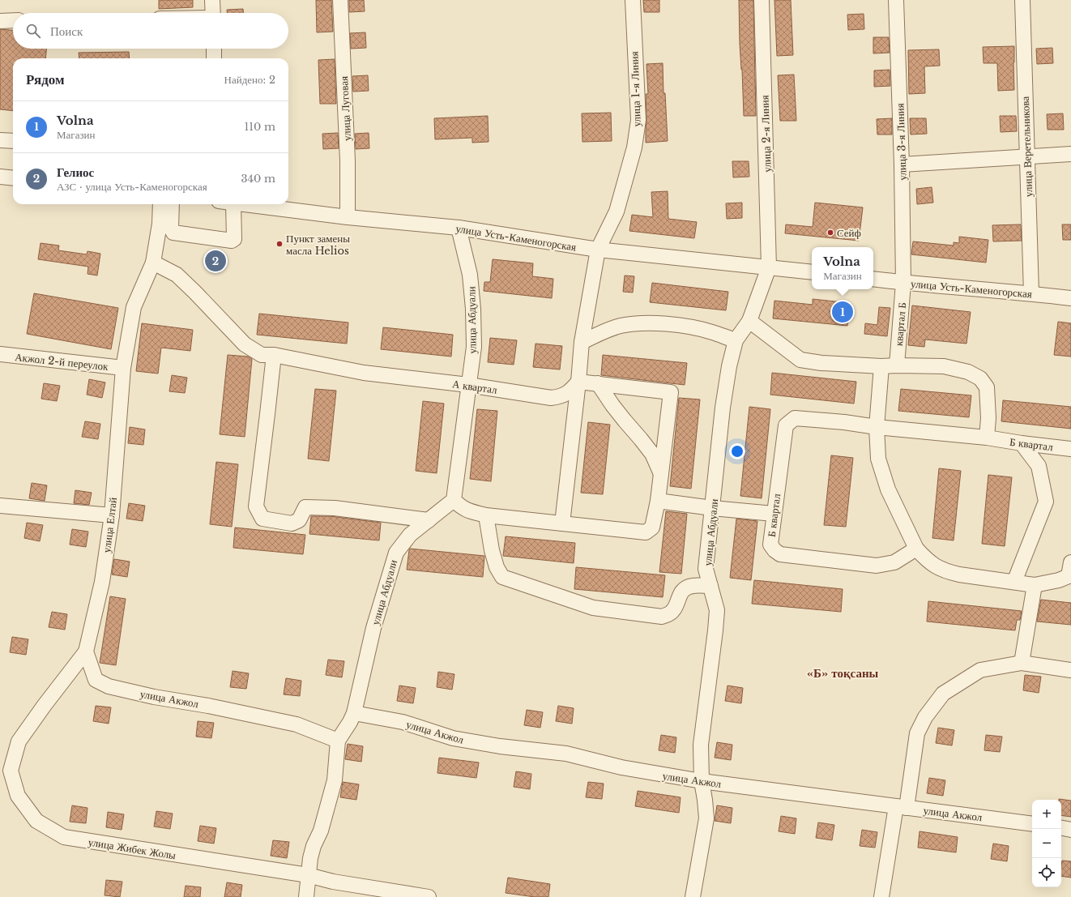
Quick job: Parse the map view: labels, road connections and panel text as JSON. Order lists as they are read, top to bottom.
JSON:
{
  "streets": {
    "street": [
      "улица 1-я Линия",
      "улица Луговая",
      "улица 2-я Линия",
      "улица 3-я Линия",
      "улица Веретельникова",
      "улица Усть-Каменогорская",
      "улица Абдуали",
      "квартал Б",
      "Акжол 2-й переулок",
      "А квартал",
      "Б квартал",
      "улица Елтай",
      "улица Акжол",
      "улица Жибек Жолы"
    ]
  },
  "crossings": [
    ["улица 1-я Линия", "улица Усть-Каменогорская"],
    ["улица 1-я Линия", "А квартал"],
    ["улица Луговая", "улица Усть-Каменогорская"],
    ["улица 2-я Линия", "улица Усть-Каменогорская"],
    ["улица 3-я Линия", "улица Усть-Каменогорская"],
    ["улица 3-я Линия", "квартал Б"],
    ["улица Веретельникова", "улица Усть-Каменогорская"],
    ["улица Усть-Каменогорская", "улица Абдуали"],
    ["улица Усть-Каменогорская", "квартал Б"],
    ["улица Абдуали", "А квартал"],
    ["улица Абдуали", "улица Акжол"],
    ["улица Абдуали", "улица Жибек Жолы"],
    ["Акжол 2-й переулок", "улица Елтай"],
    ["А квартал", "улица Елтай"],
    ["улица Елтай", "улица Акжол"],
    ["улица Елтай", "улица Жибек Жолы"],
    ["улица Акжол", "улица Жибек Жолы"]
  ],
  "districts": ["«Б» тоқсаны"],
  "places": ["Сейф", "Пункт замены масла Helios"],
  "page": {
    "search": "Поиск",
    "heading": ["Рядом", "Найдено: 2"],
    "list": [
      {
        "mark": "1",
        "name": "Volna",
        "note": "Магазин",
        "value": "110 m"
      },
      {
        "mark": "2",
        "name": "Гелиос",
        "note": "АЗС · улица Усть-Каменогорская",
        "value": "340 m"
      }
    ],
    "popup": ["Volna", "Магазин"],
    "pins": ["2", "1"],
    "map_buttons": ["+", "−"]
  }
}
